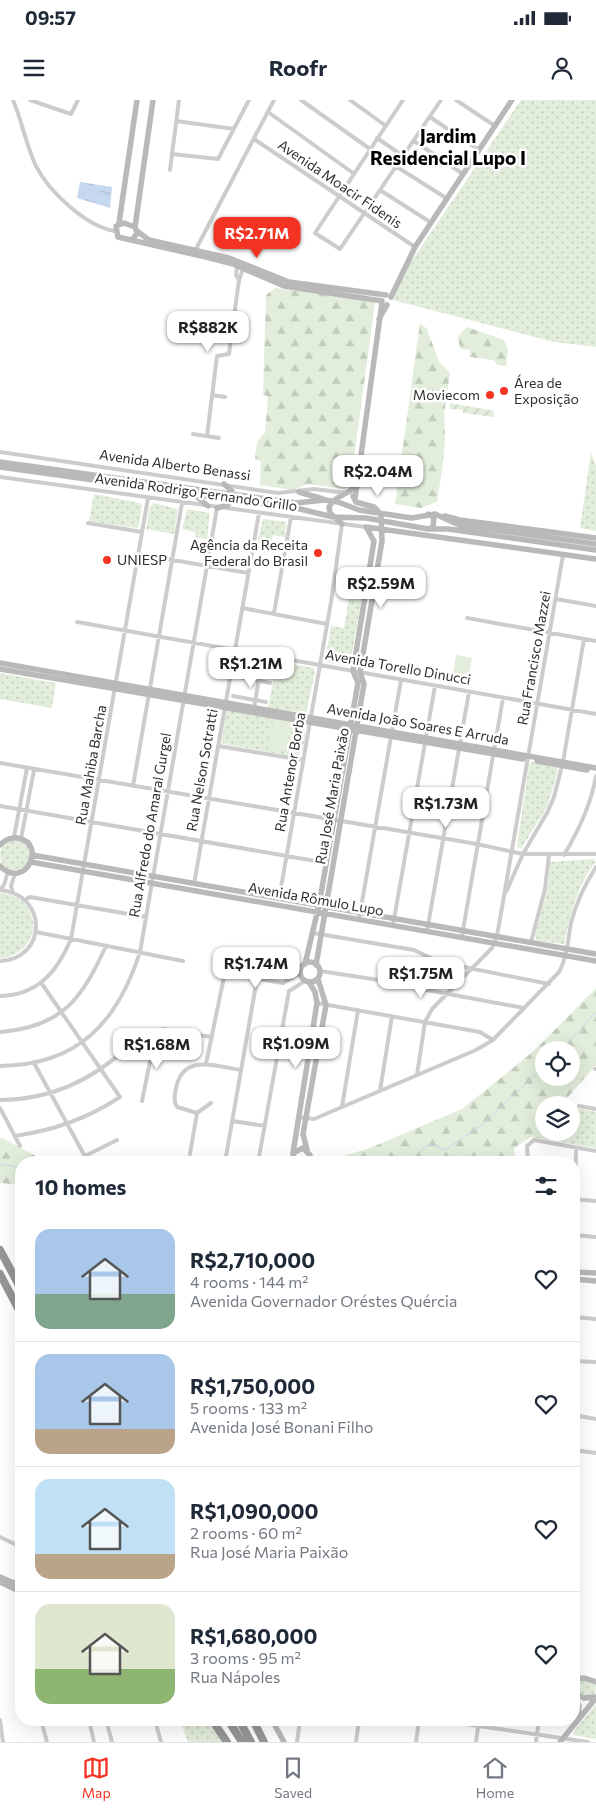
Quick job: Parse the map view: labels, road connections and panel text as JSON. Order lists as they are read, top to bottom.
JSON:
{
  "streets": {
    "street": [
      "Avenida Moacir Fidenis",
      "Avenida Alberto Benassi",
      "Avenida Rodrigo Fernando Grillo",
      "Rua Francisco Mazzei",
      "Avenida Torello Dinucci",
      "Avenida João Soares E Arruda",
      "Rua Mahiba Barcha",
      "Rua Nelson Sotratti",
      "Rua Antenor Borba",
      "Rua José Maria Paixão",
      "Rua Alfredo do Amaral Gurgel",
      "Avenida Rômulo Lupo"
    ]
  },
  "crossings": [
    ["Avenida Rodrigo Fernando Grillo", "Rua Francisco Mazzei"],
    ["Avenida Rodrigo Fernando Grillo", "Rua Mahiba Barcha"],
    ["Avenida Rodrigo Fernando Grillo", "Rua Nelson Sotratti"],
    ["Avenida Rodrigo Fernando Grillo", "Rua Antenor Borba"],
    ["Avenida Rodrigo Fernando Grillo", "Rua José Maria Paixão"],
    ["Avenida Rodrigo Fernando Grillo", "Rua Alfredo do Amaral Gurgel"],
    ["Rua Francisco Mazzei", "Avenida Torello Dinucci"],
    ["Rua Francisco Mazzei", "Avenida João Soares E Arruda"],
    ["Rua Francisco Mazzei", "Avenida Rômulo Lupo"],
    ["Avenida Torello Dinucci", "Rua Mahiba Barcha"],
    ["Avenida Torello Dinucci", "Rua Nelson Sotratti"],
    ["Avenida Torello Dinucci", "Rua Antenor Borba"],
    ["Avenida Torello Dinucci", "Rua José Maria Paixão"],
    ["Avenida Torello Dinucci", "Rua Alfredo do Amaral Gurgel"],
    ["Avenida João Soares E Arruda", "Rua Mahiba Barcha"],
    ["Avenida João Soares E Arruda", "Rua Nelson Sotratti"],
    ["Avenida João Soares E Arruda", "Rua Antenor Borba"],
    ["Avenida João Soares E Arruda", "Rua José Maria Paixão"],
    ["Avenida João Soares E Arruda", "Rua Alfredo do Amaral Gurgel"],
    ["Rua Mahiba Barcha", "Avenida Rômulo Lupo"],
    ["Rua Nelson Sotratti", "Avenida Rômulo Lupo"],
    ["Rua Antenor Borba", "Avenida Rômulo Lupo"],
    ["Rua José Maria Paixão", "Avenida Rômulo Lupo"],
    ["Rua Alfredo do Amaral Gurgel", "Avenida Rômulo Lupo"]
  ],
  "districts": ["Jardim Residencial Lupo I"],
  "places": [
    "Área de Exposição",
    "Moviecom",
    "Agência da Receita Federal do Brasil",
    "UNIESP"
  ],
  "page": {
    "status": "09:57",
    "header": "Roofr",
    "price": [
      "R$2.71M",
      "R$882K",
      "R$2.04M",
      "R$2.59M",
      "R$1.21M",
      "R$1.73M",
      "R$1.74M",
      "R$1.75M",
      "R$1.09M",
      "R$1.68M"
    ],
    "heading": "10 homes",
    "list": [
      {
        "name": "R$2,710,000",
        "note": "4 rooms · 144 m² · Avenida Governador Oréstes Quércia"
      },
      {
        "name": "R$1,750,000",
        "note": "5 rooms · 133 m² · Avenida José Bonani Filho"
      },
      {
        "name": "R$1,090,000",
        "note": "2 rooms · 60 m² · Rua José Maria Paixão"
      },
      {
        "name": "R$1,680,000",
        "note": "3 rooms · 95 m² · Rua Nápoles"
      }
    ],
    "tabs": ["Map", "Saved", "Home"]
  }
}
